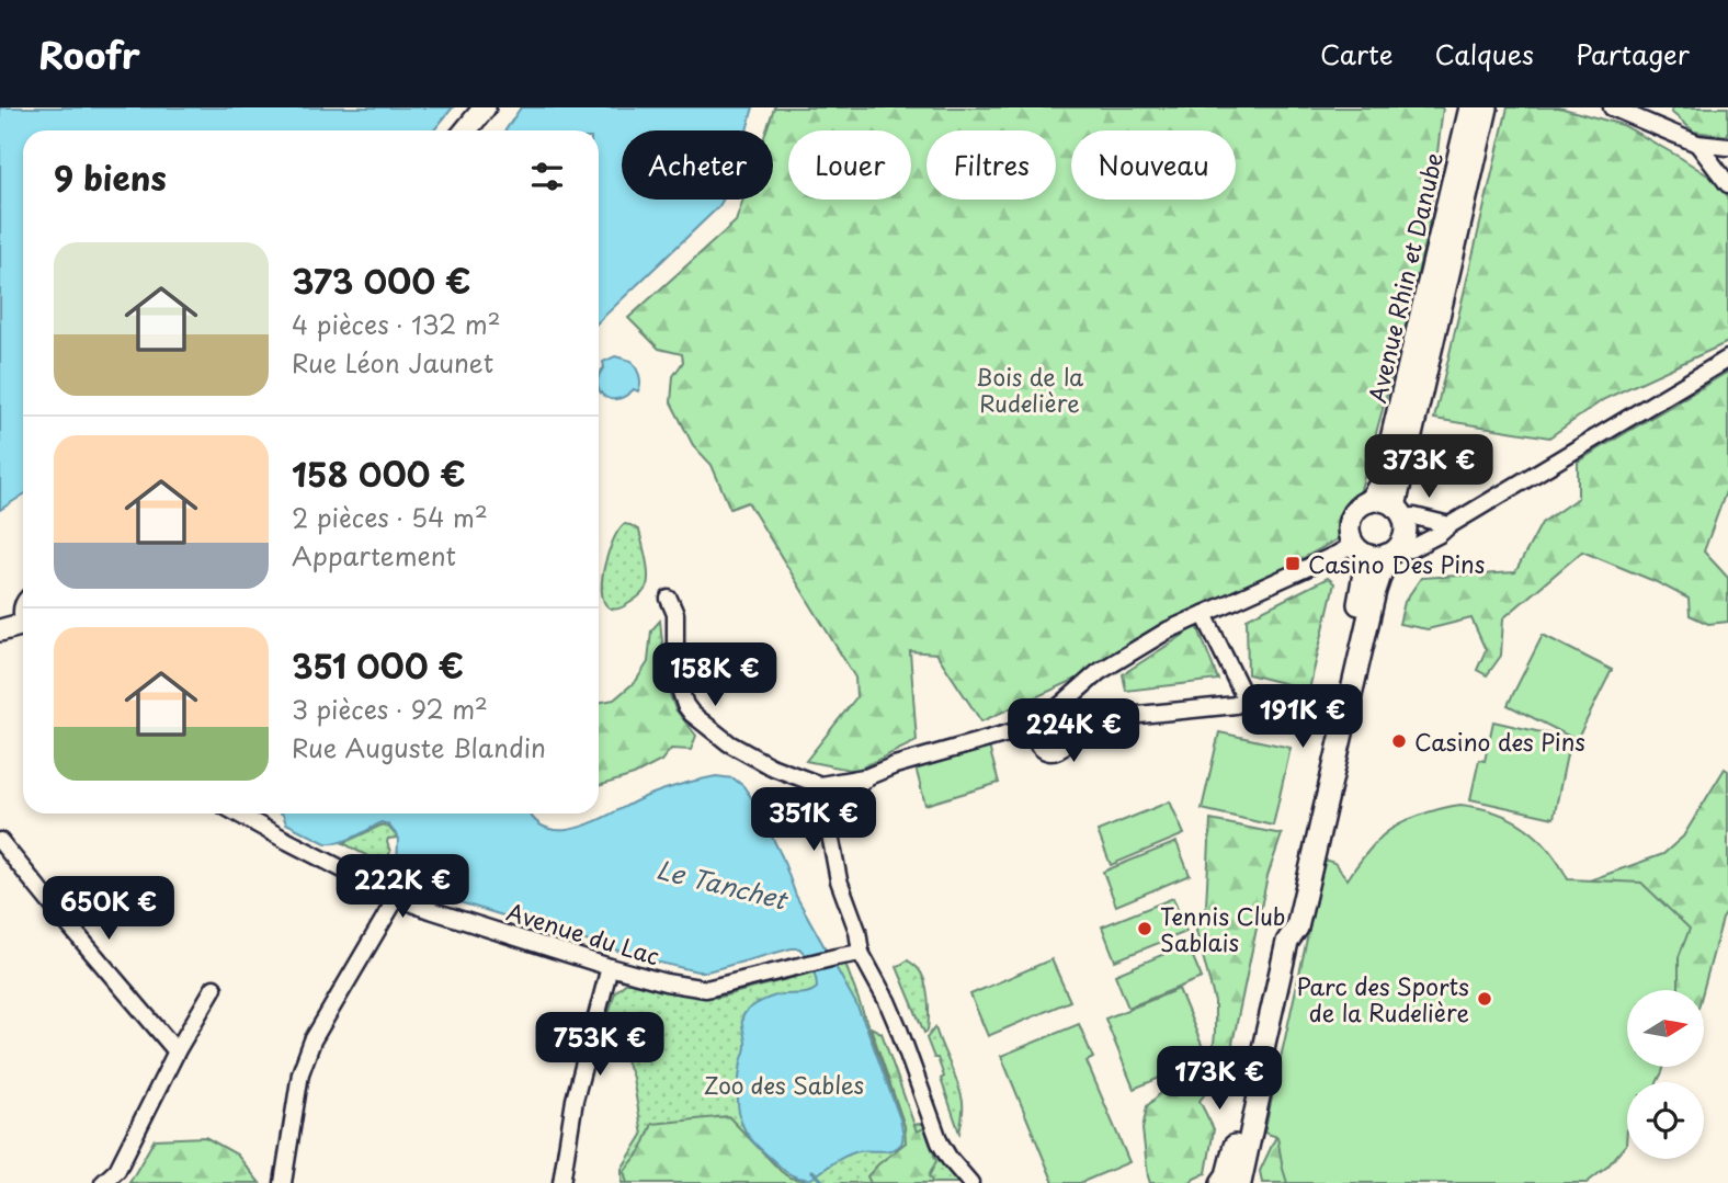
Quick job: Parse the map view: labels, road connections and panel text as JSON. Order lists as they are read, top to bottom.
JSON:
{
  "streets": {
    "street": ["Avenue Rhin et Danube", "Avenue du Lac"]
  },
  "water": ["Le Tanchet"],
  "parks": ["Bois de la Rudelière", "Zoo des Sables"],
  "places": {
    "transit": ["Casino Des Pins"],
    "other": ["Casino des Pins", "Tennis Club Sablais", "Parc des Sports de la Rudelière"]
  },
  "north": "right",
  "page": {
    "header": "Roofr",
    "nav": ["Carte", "Calques", "Partager"],
    "chip": [
      "Acheter",
      "Louer",
      "Filtres",
      "Nouveau"
    ],
    "heading": "9 biens",
    "list": [
      {
        "name": "373 000 €",
        "note": "4 pièces · 132 m² · Rue Léon Jaunet"
      },
      {
        "name": "158 000 €",
        "note": "2 pièces · 54 m² · Appartement"
      },
      {
        "name": "351 000 €",
        "note": "3 pièces · 92 m² · Rue Auguste Blandin"
      }
    ],
    "price": [
      "373K €",
      "158K €",
      "191K €",
      "224K €",
      "351K €",
      "222K €",
      "650K €",
      "753K €",
      "173K €"
    ]
  }
}
